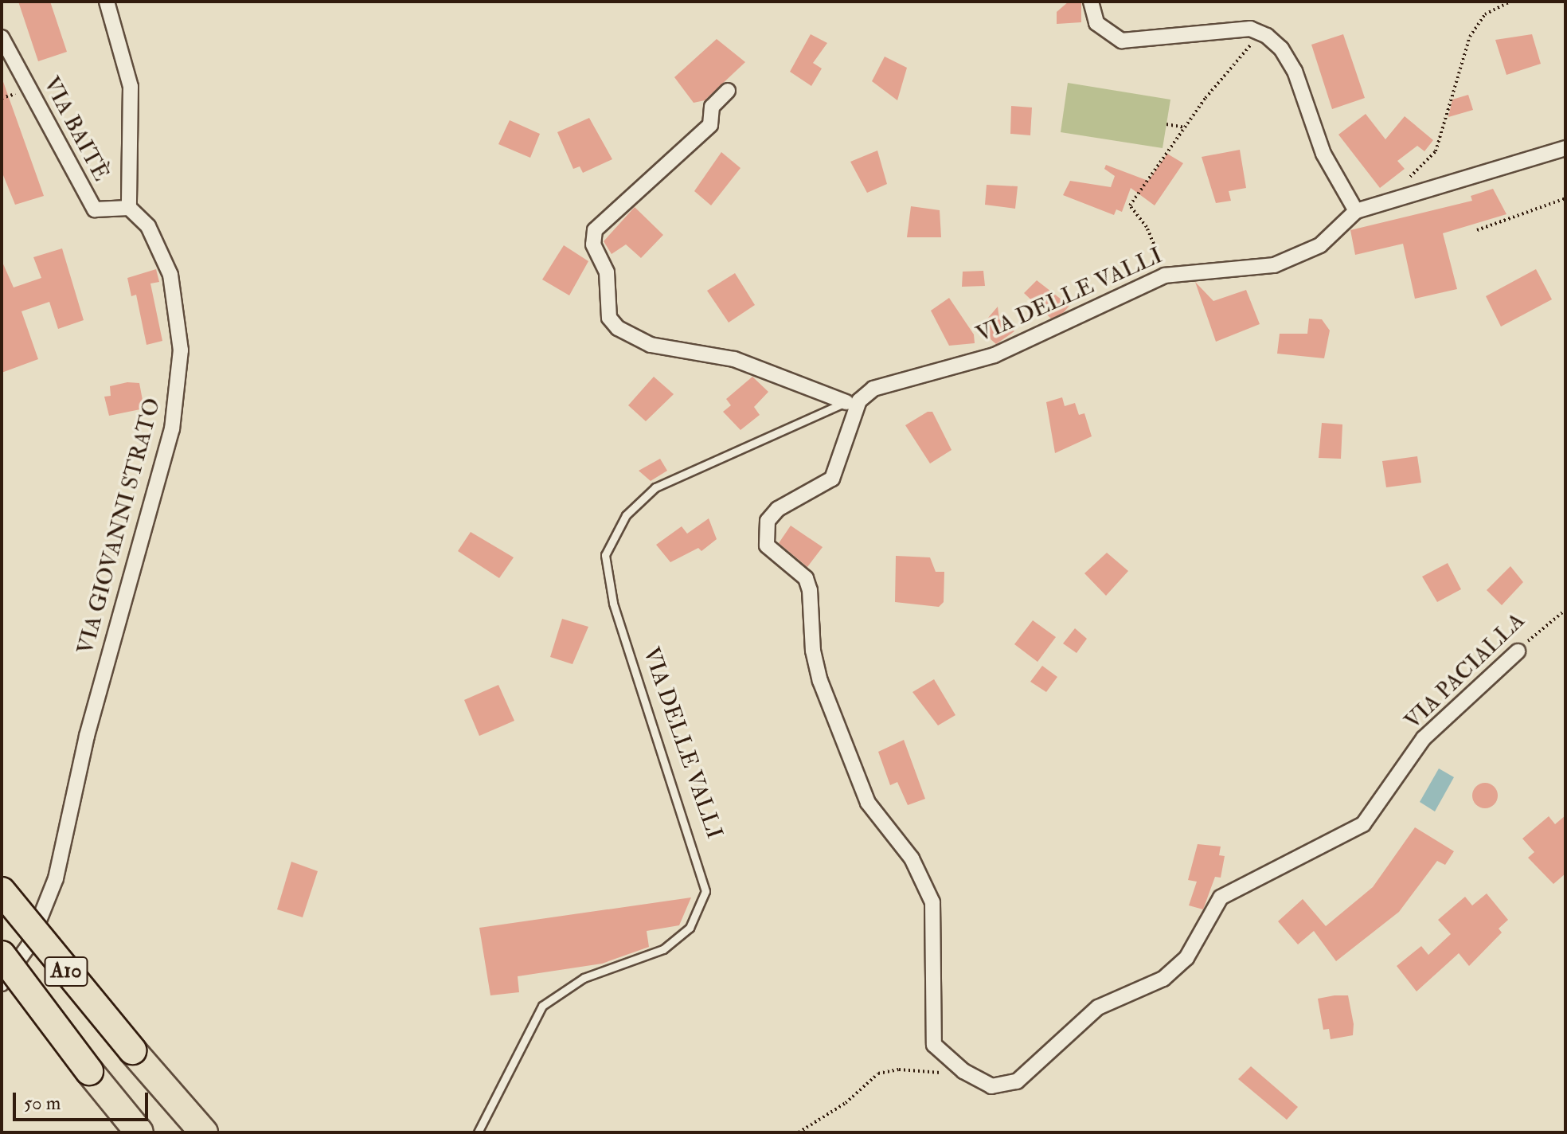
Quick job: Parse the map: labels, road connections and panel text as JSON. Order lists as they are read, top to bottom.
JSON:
{
  "streets": {
    "highway": ["A10"],
    "street": [
      "VIA BAITÈ",
      "VIA DELLE VALLI",
      "VIA GIOVANNI STRATO",
      "VIA PACIALLA"
    ]
  },
  "crossings": [
    ["VIA BAITÈ", "VIA GIOVANNI STRATO"],
    ["VIA DELLE VALLI", "VIA PACIALLA"]
  ],
  "scale_bar": "50 m"
}
